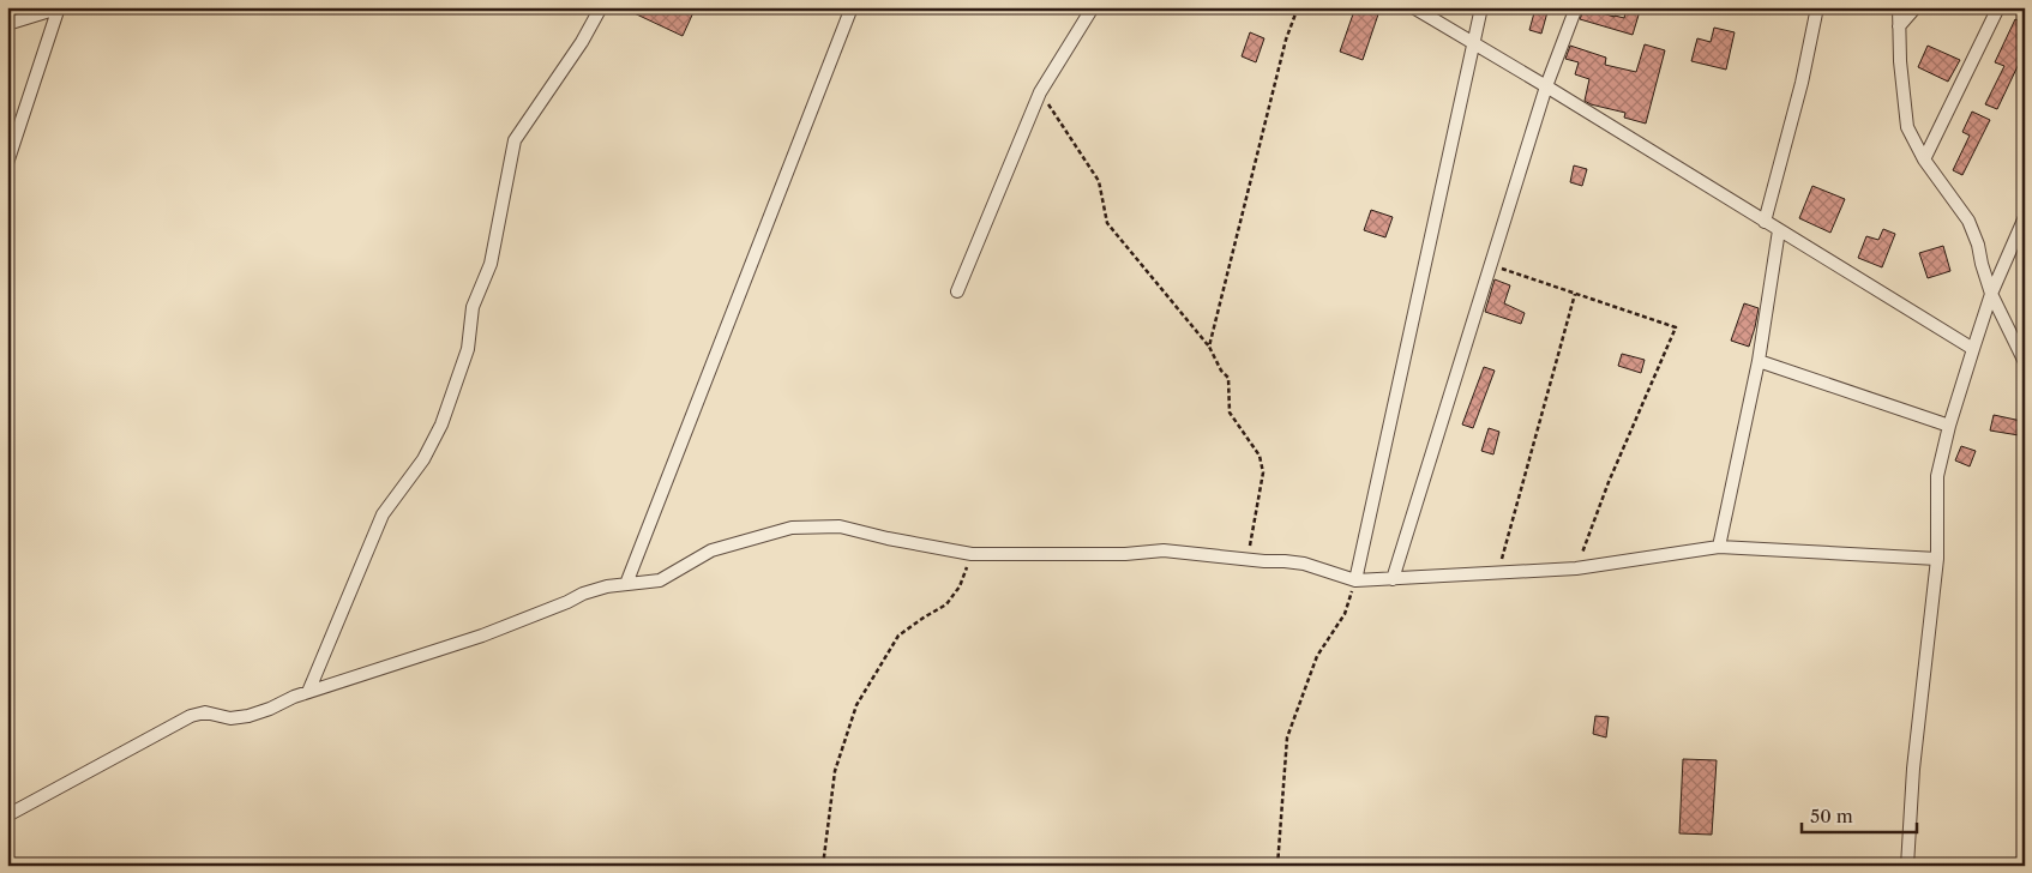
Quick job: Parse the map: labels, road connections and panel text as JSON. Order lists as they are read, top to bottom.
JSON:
{
  "scale_bar": "50 m"
}
